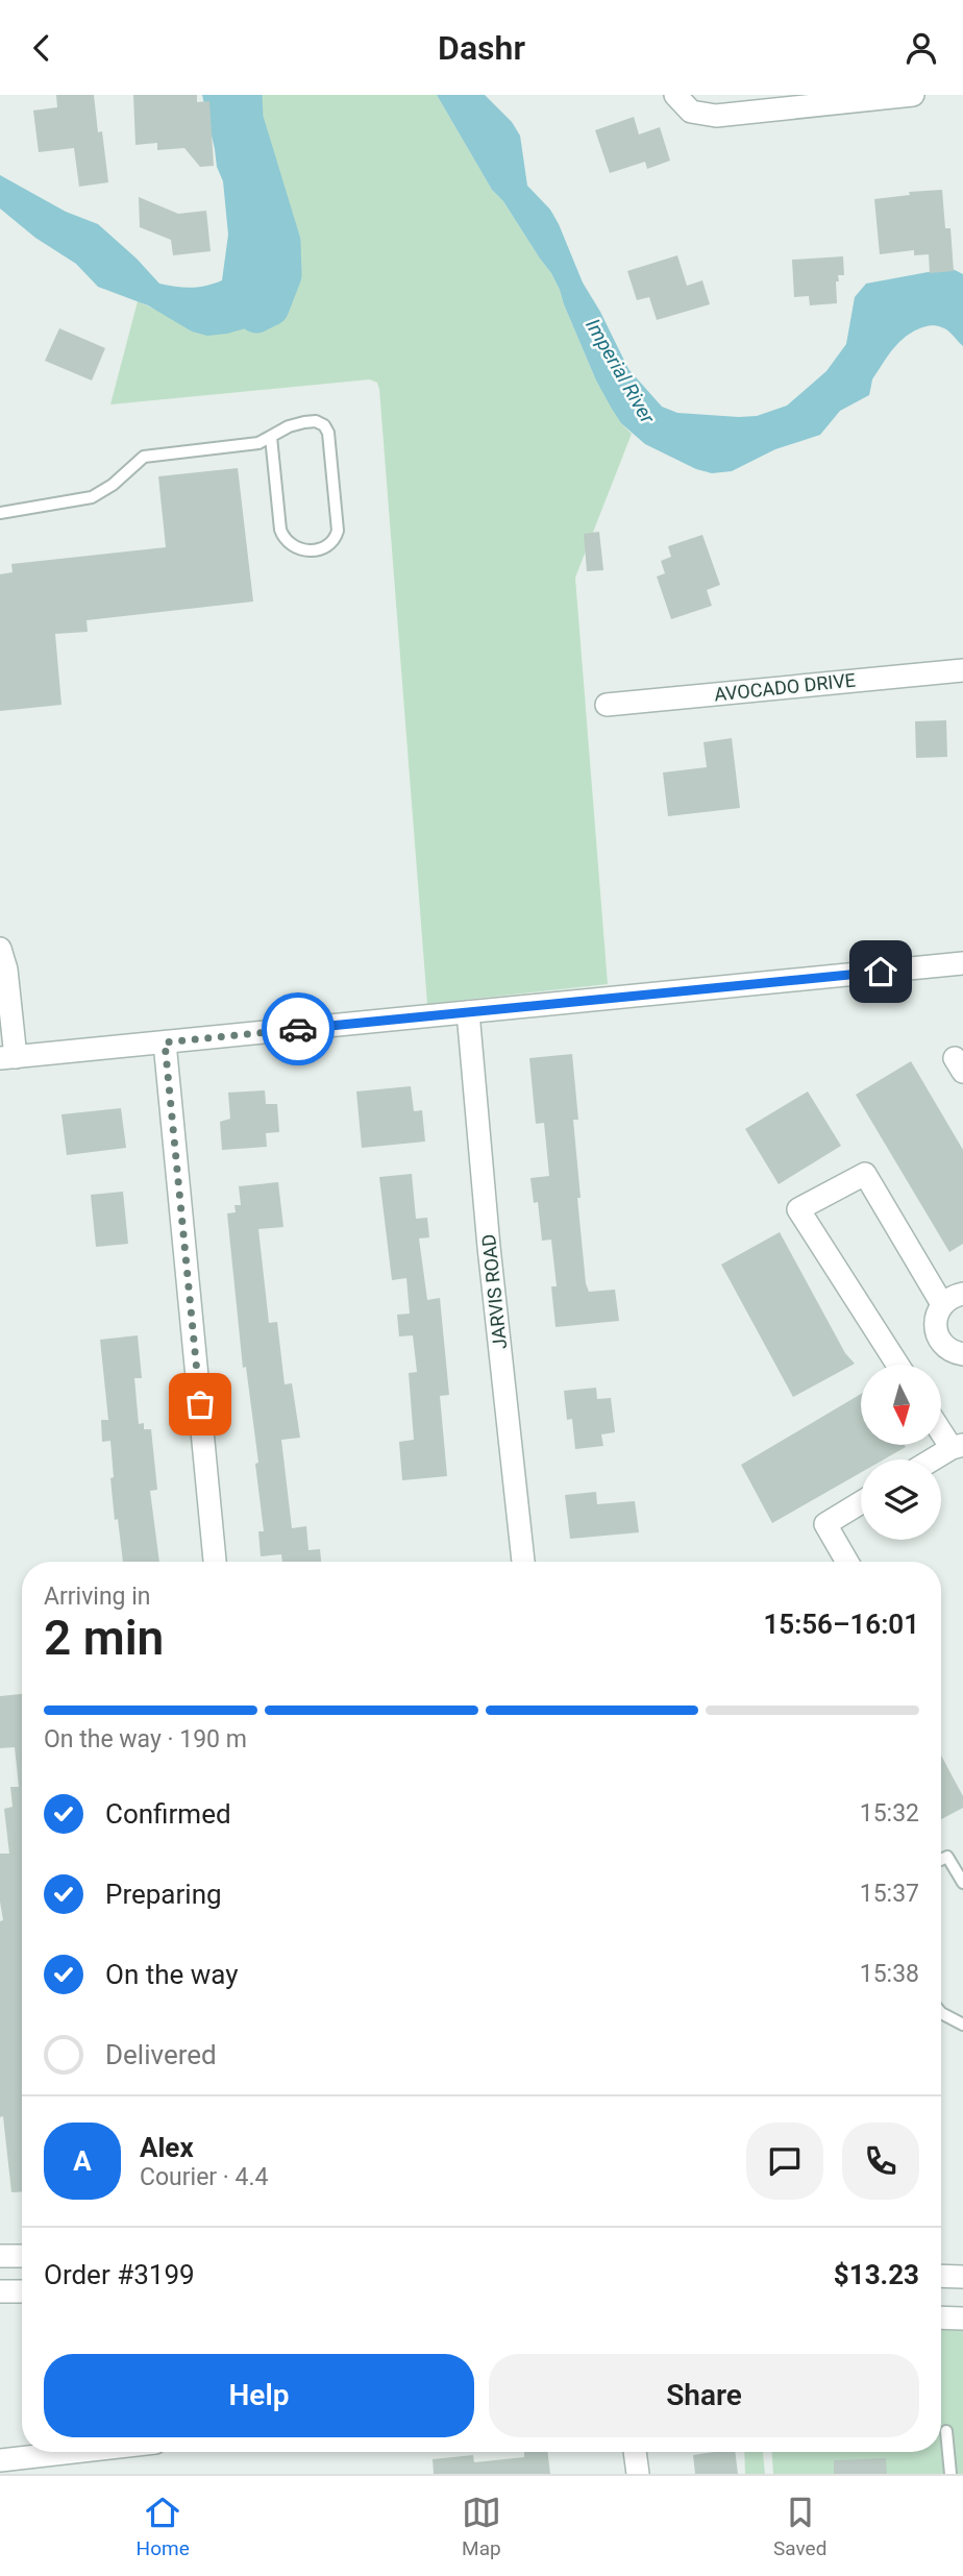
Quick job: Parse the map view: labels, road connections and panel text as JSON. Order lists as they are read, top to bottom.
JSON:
{
  "streets": {
    "street": ["AVOCADO DRIVE", "JARVIS ROAD"]
  },
  "water": ["Imperial River"],
  "north": "bottom",
  "page": {
    "header": "Dashr",
    "heading": ["2 min", "Arriving in", "15:56–16:01"],
    "panel": [
      "Alex",
      "Courier · 4.4",
      "Order #3199",
      "$13.23"
    ],
    "bar": "On the way · 190 m",
    "list": [
      ["Confirmed", "15:32"],
      ["Preparing", "15:37"],
      ["On the way", "15:38"],
      "Delivered"
    ],
    "round": "A",
    "buttons": ["Help", "Share"],
    "tabs": ["Home", "Map", "Saved"]
  }
}
